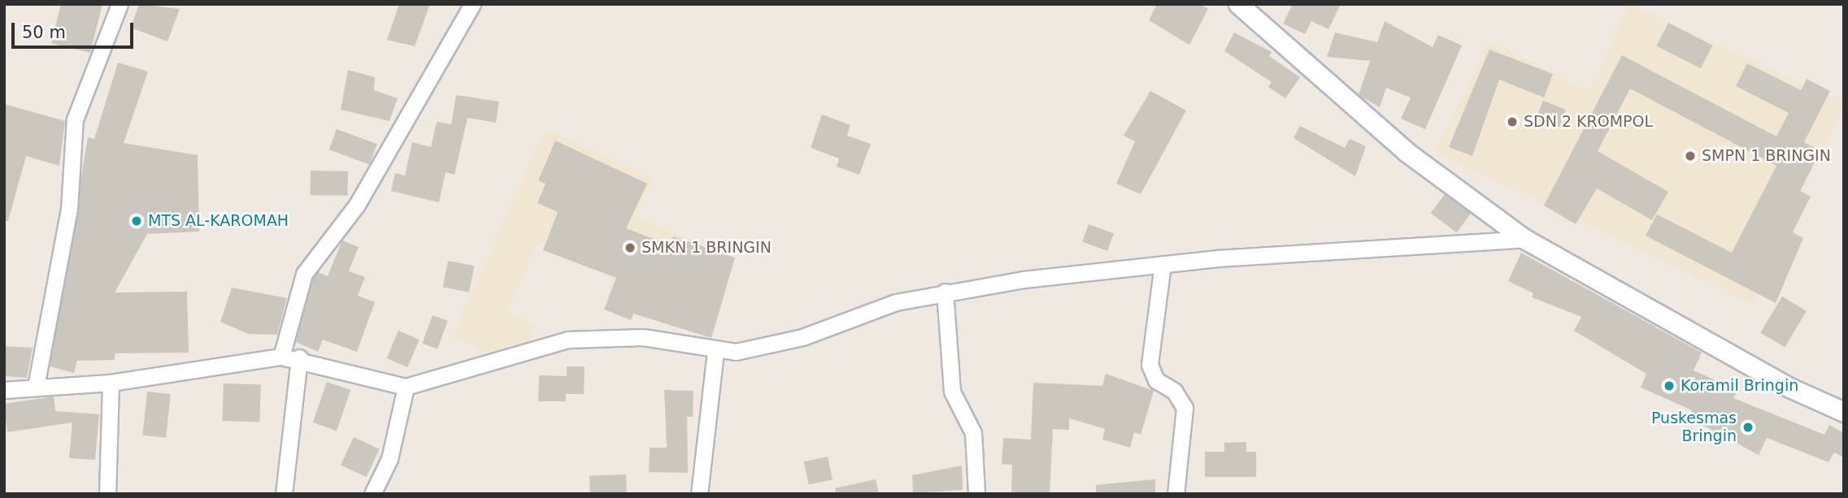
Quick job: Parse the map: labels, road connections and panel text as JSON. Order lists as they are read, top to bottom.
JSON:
{
  "places": [
    "SDN 2 KROMPOL",
    "SMPN 1 BRINGIN",
    "MTS AL-KAROMAH",
    "SMKN 1 BRINGIN",
    "Koramil Bringin",
    "Puskesmas Bringin"
  ],
  "scale_bar": "50 m"
}
